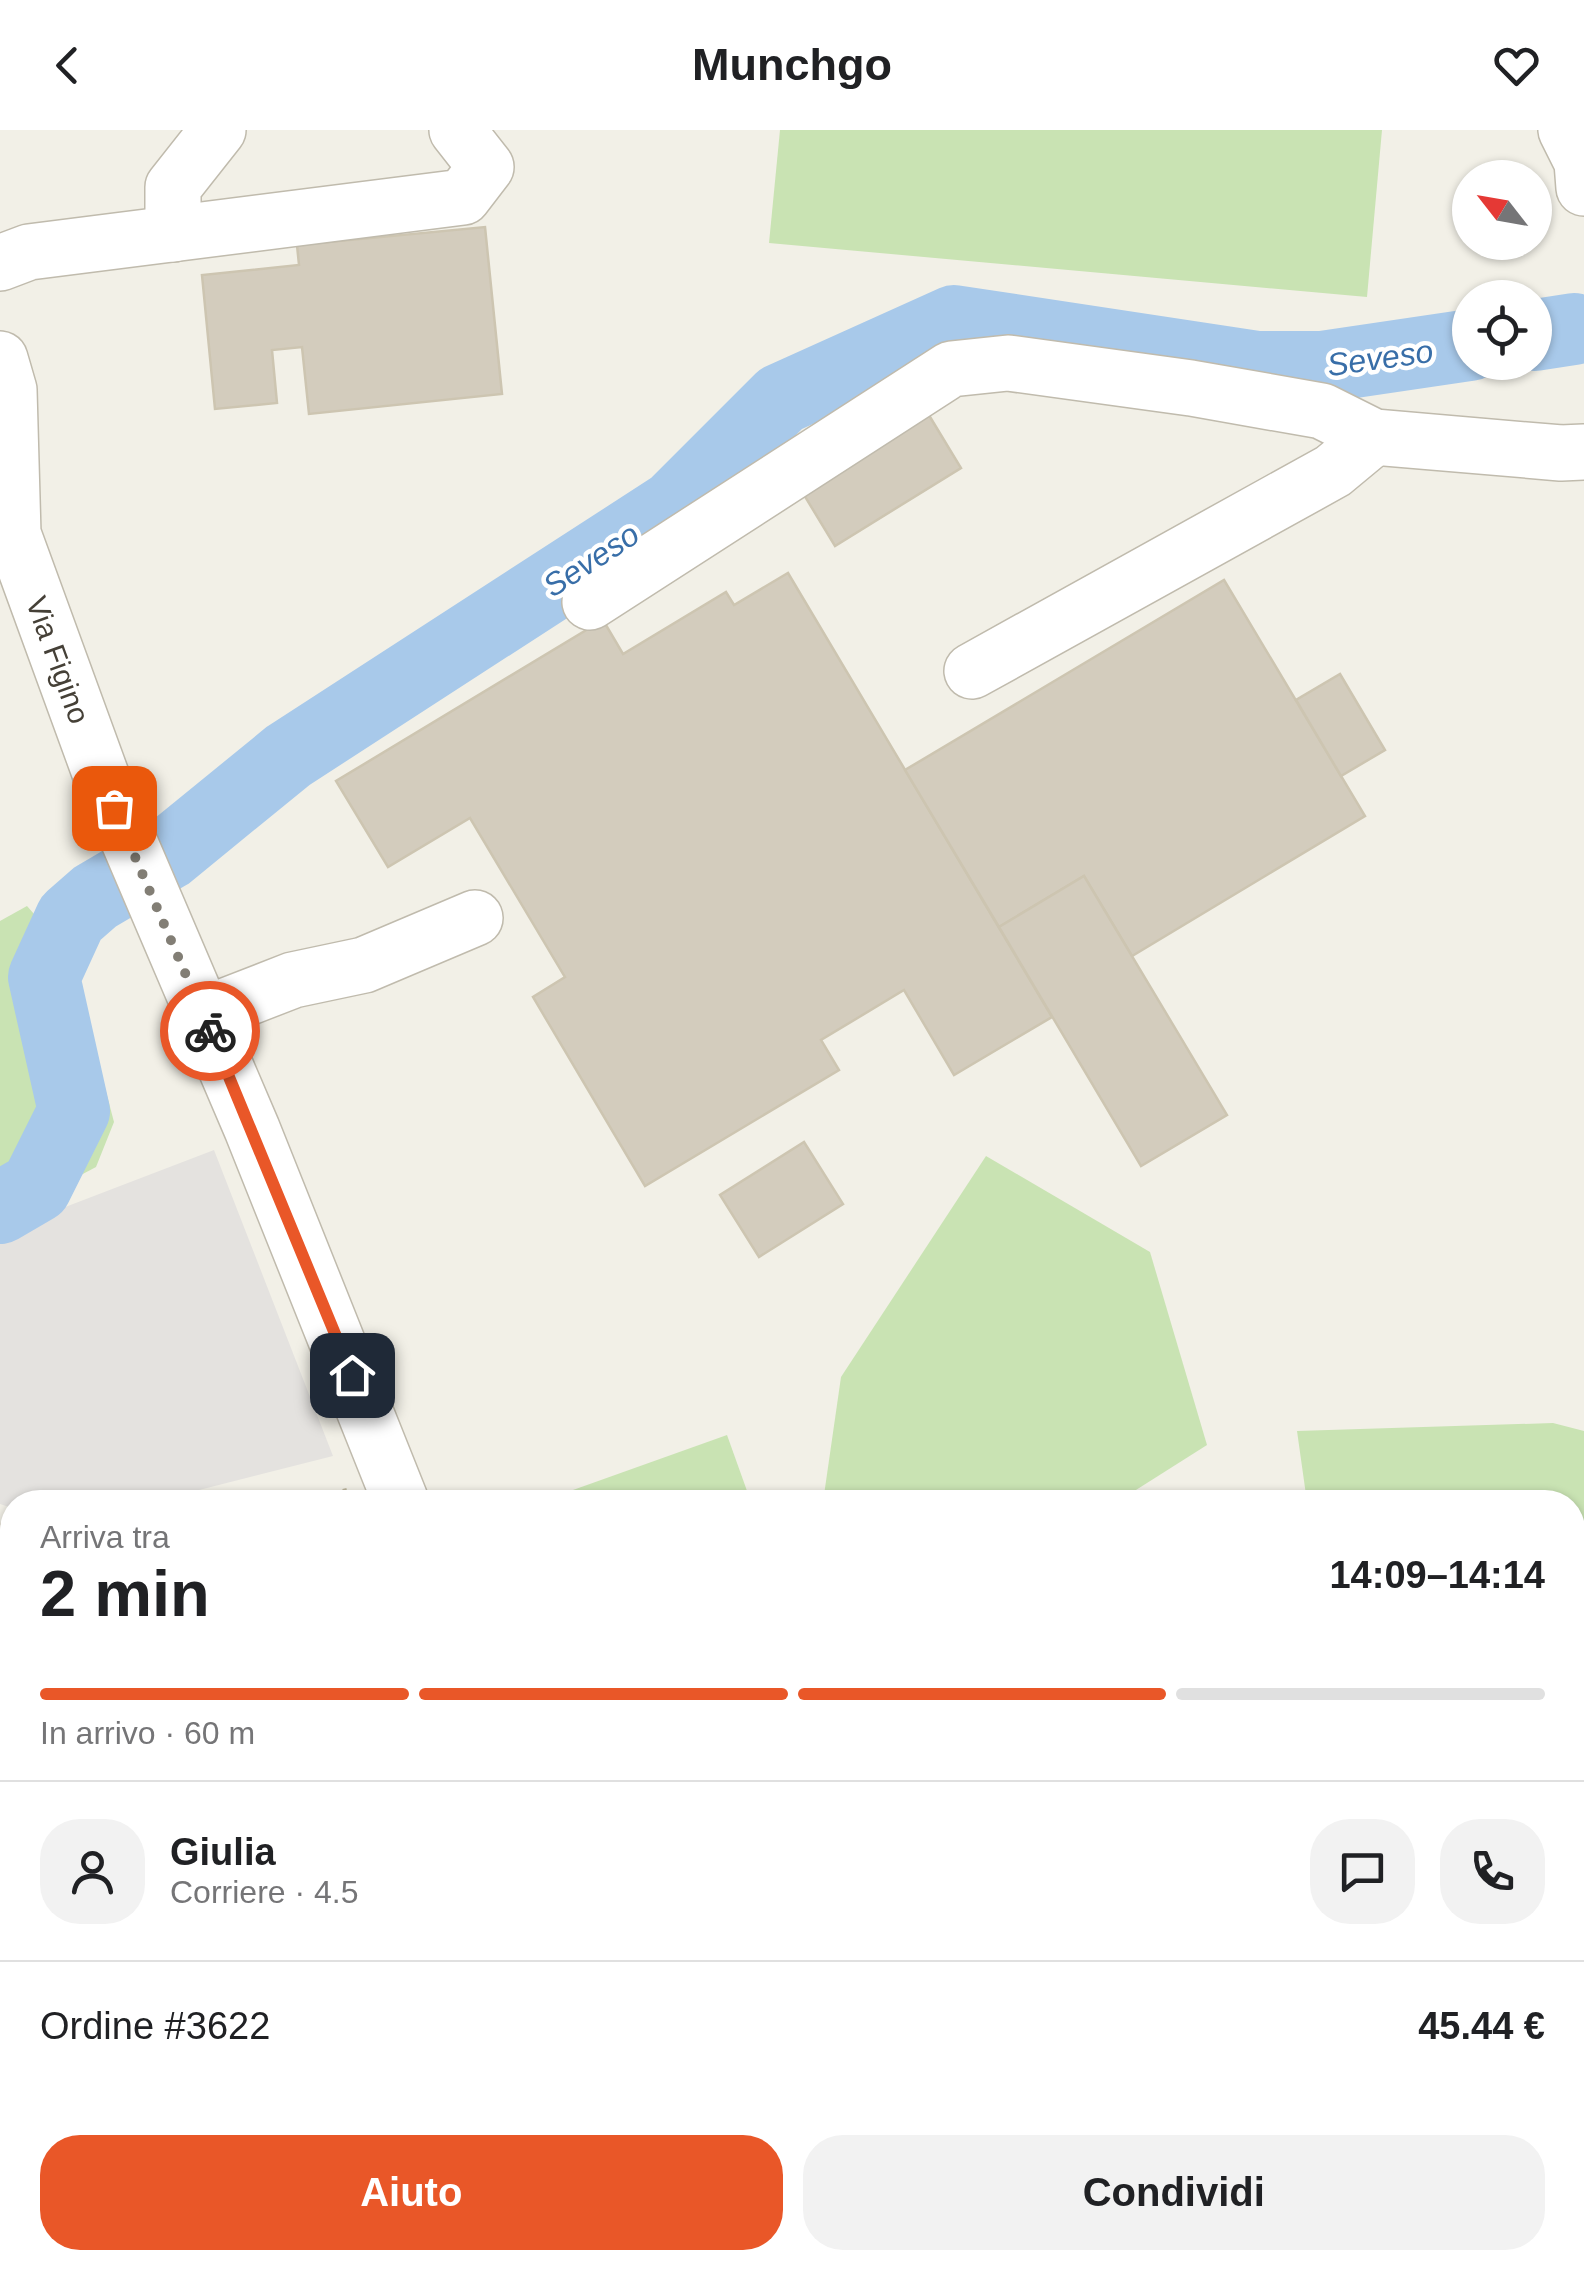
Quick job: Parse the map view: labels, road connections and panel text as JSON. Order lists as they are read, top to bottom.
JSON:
{
  "streets": {
    "street": ["Via Figino"]
  },
  "water": ["Seveso"],
  "north": "top left",
  "page": {
    "header": "Munchgo",
    "heading": ["2 min", "Arriva tra", "14:09–14:14"],
    "panel": [
      "Giulia",
      "Corriere · 4.5",
      "Ordine #3622",
      "45.44 €"
    ],
    "bar": "In arrivo · 60 m",
    "buttons": ["Aiuto", "Condividi"]
  }
}
